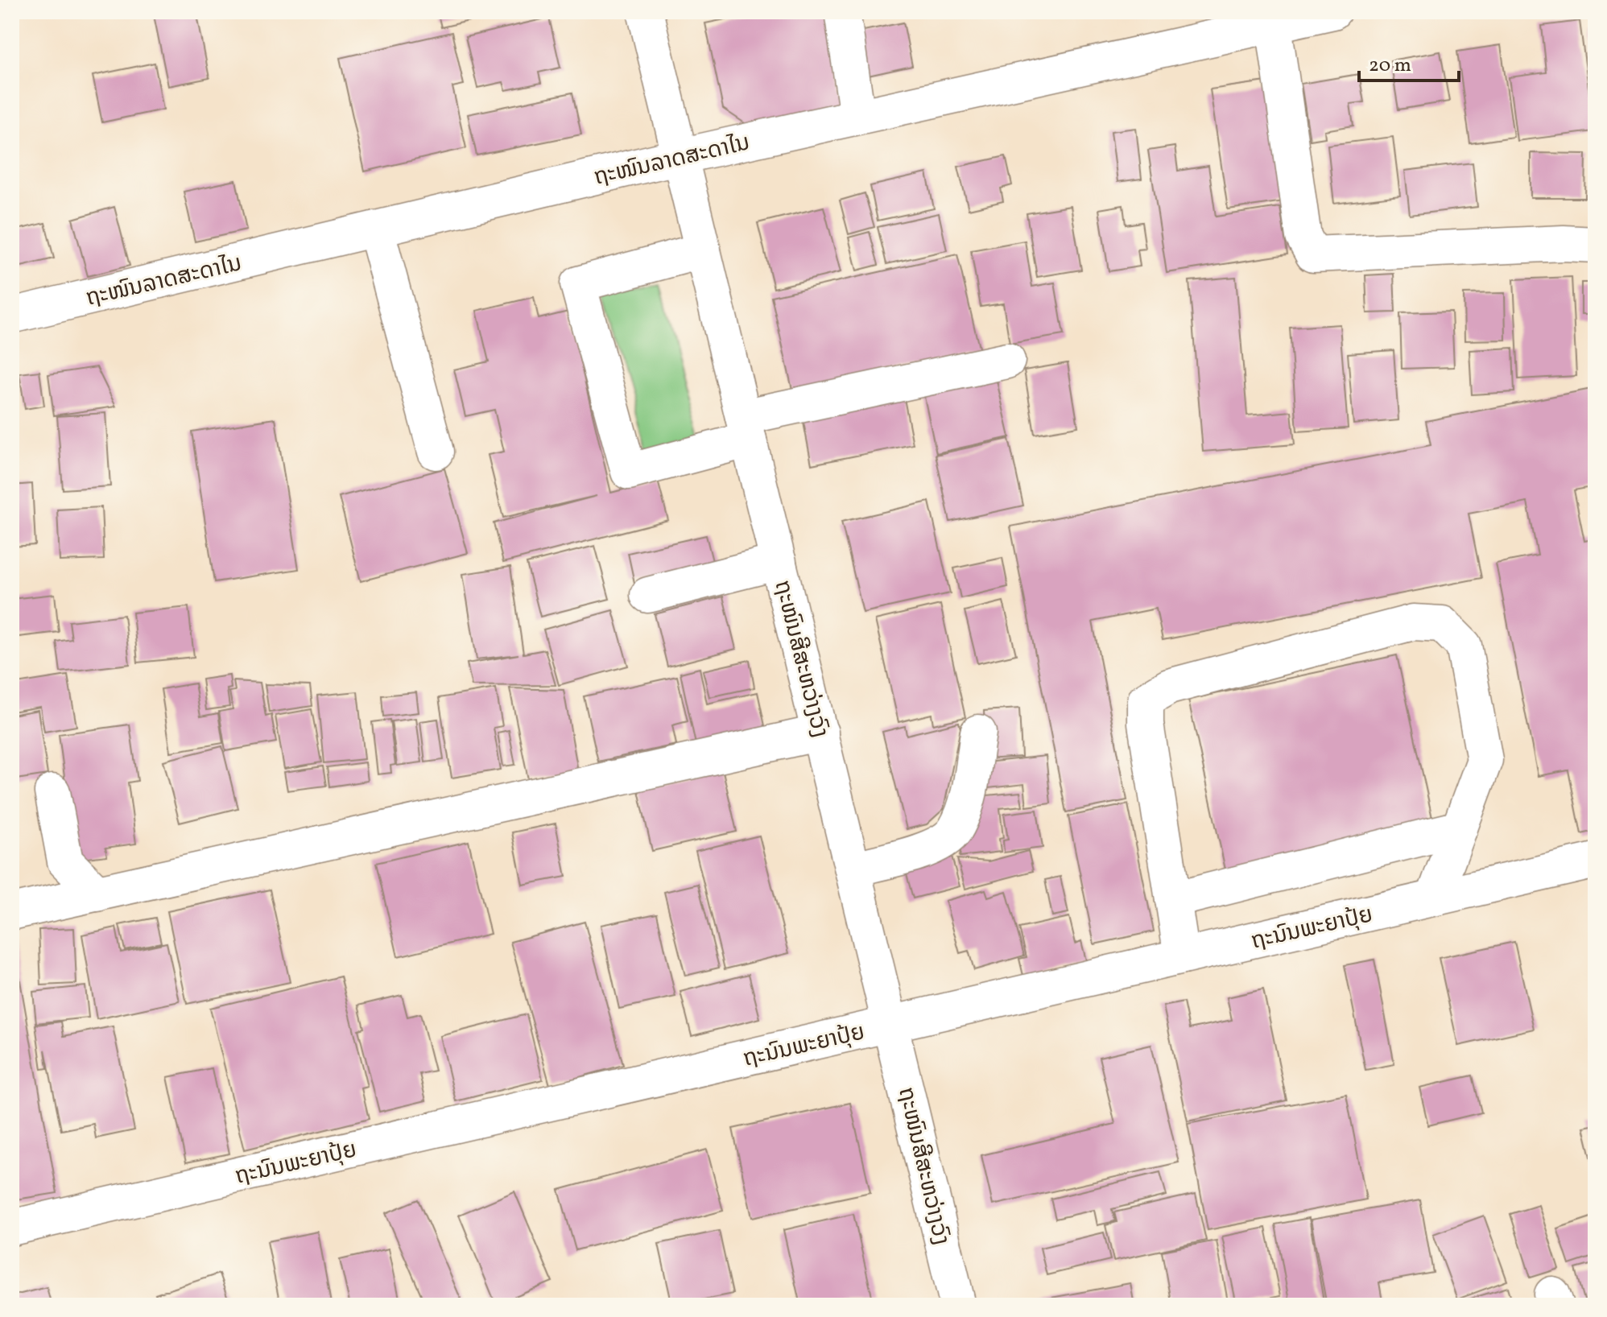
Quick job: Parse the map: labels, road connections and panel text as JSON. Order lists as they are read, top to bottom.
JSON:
{
  "streets": {
    "street": ["ຖະໜົນລາດສະດາໄນ", "ຖະໜົນສີສະຫວ່າງວົງ", "ຖະນົນພະຍາປຸ້ຍ"]
  },
  "crossings": [
    ["ຖະໜົນລາດສະດາໄນ", "ຖະໜົນສີສະຫວ່າງວົງ"],
    ["ຖະໜົນສີສະຫວ່າງວົງ", "ຖະນົນພະຍາປຸ້ຍ"]
  ],
  "scale_bar": "20 m"
}
